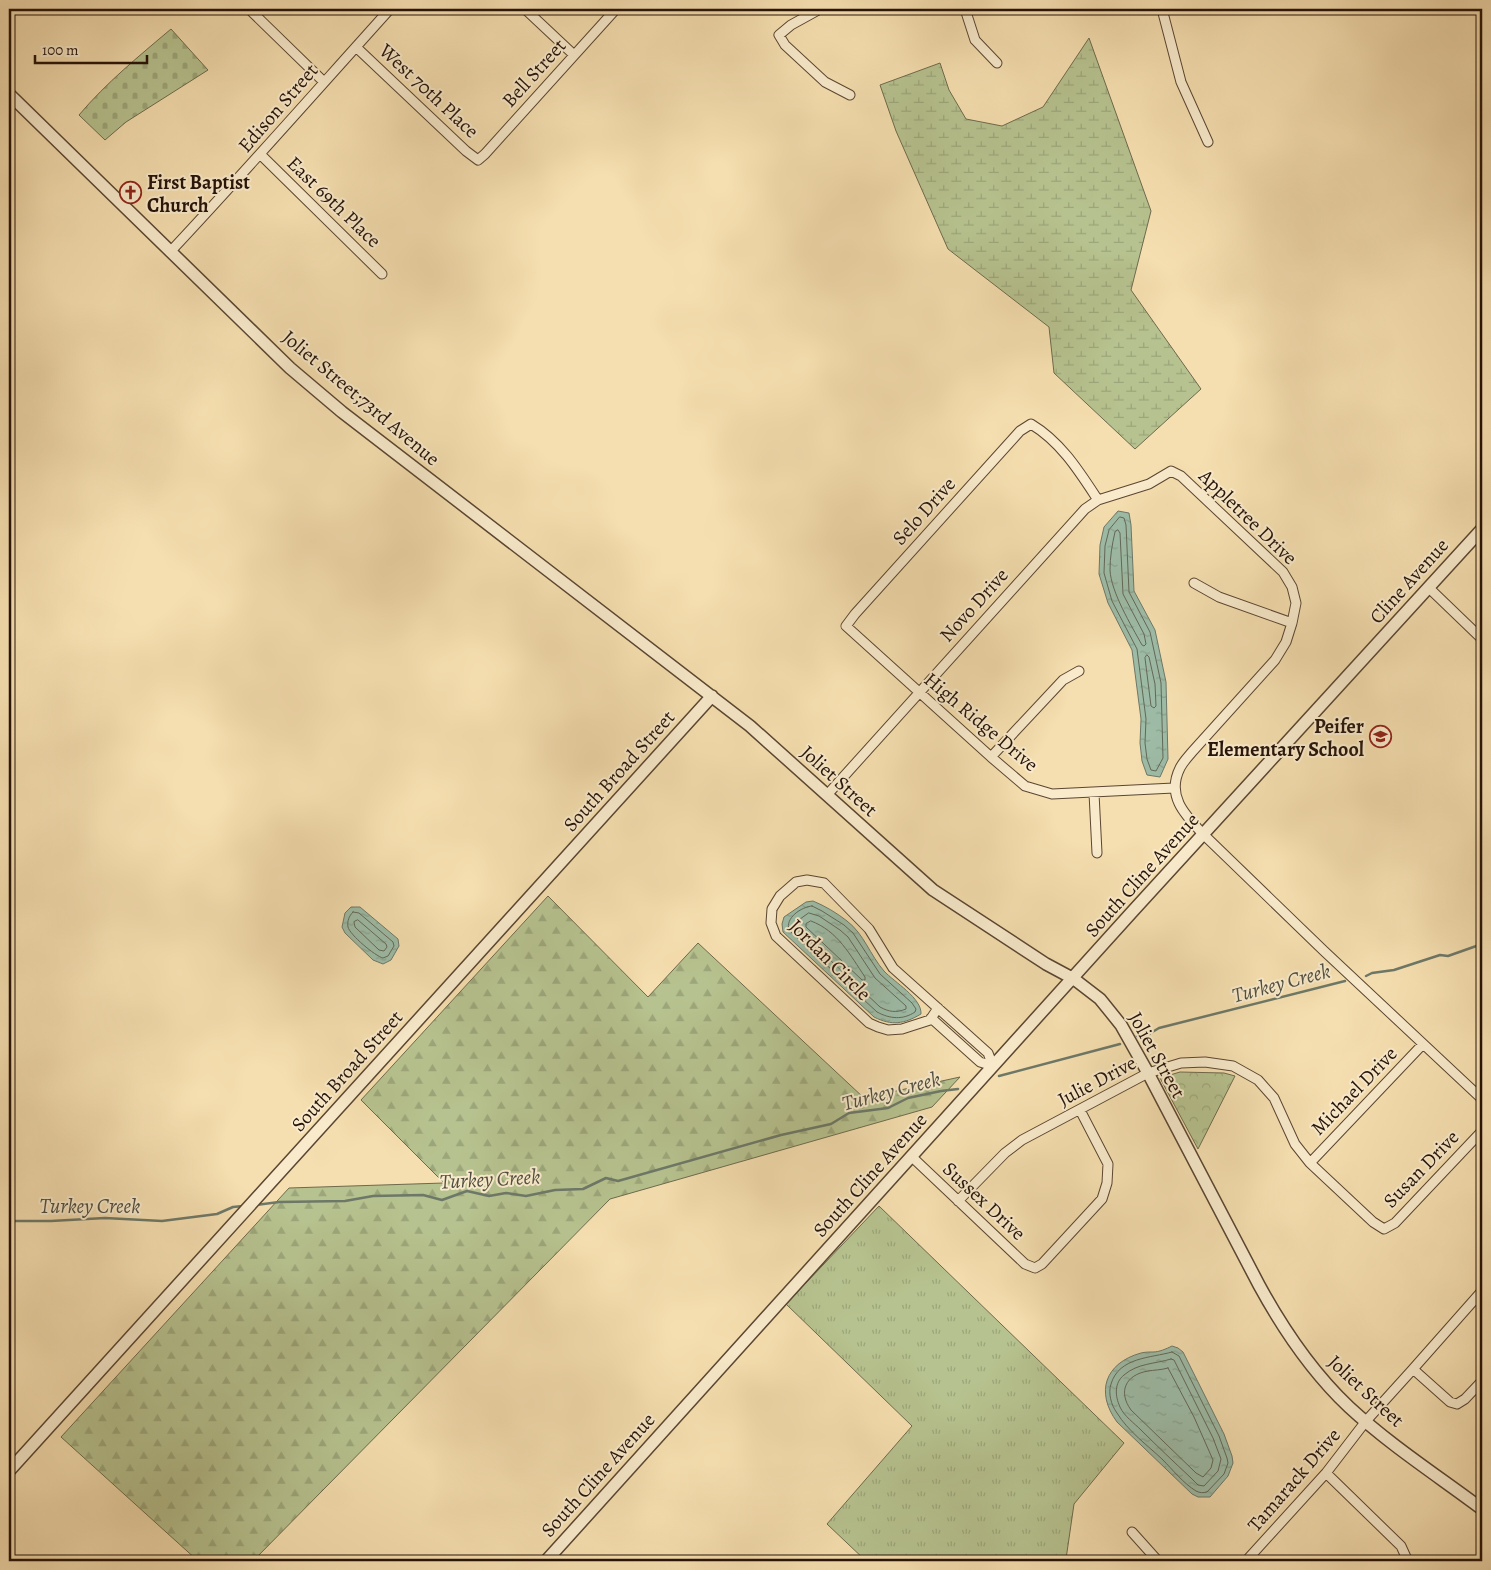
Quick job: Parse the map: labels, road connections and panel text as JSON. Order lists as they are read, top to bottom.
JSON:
{
  "streets": {
    "street": [
      "Bell Street",
      "West 70th Place",
      "Edison Street",
      "East 69th Place",
      "Joliet Street;73rd Avenue",
      "Selo Drive",
      "Appletree Drive",
      "Cline Avenue",
      "Novo Drive",
      "High Ridge Drive",
      "South Broad Street",
      "Joliet Street",
      "South Cline Avenue",
      "Jordan Circle",
      "Julie Drive",
      "Michael Drive",
      "Susan Drive",
      "Sussex Drive",
      "Tamarack Drive"
    ]
  },
  "crossings": [
    ["Bell Street", "West 70th Place"],
    ["West 70th Place", "Edison Street"],
    ["Edison Street", "East 69th Place"],
    ["Edison Street", "Joliet Street;73rd Avenue"],
    ["Joliet Street;73rd Avenue", "South Broad Street"],
    ["Joliet Street;73rd Avenue", "Joliet Street"],
    ["Selo Drive", "Novo Drive"],
    ["Selo Drive", "High Ridge Drive"],
    ["Appletree Drive", "Novo Drive"],
    ["Appletree Drive", "High Ridge Drive"],
    ["Cline Avenue", "South Cline Avenue"],
    ["Novo Drive", "High Ridge Drive"],
    ["Novo Drive", "Joliet Street"],
    ["South Broad Street", "Joliet Street"],
    ["Joliet Street", "South Cline Avenue"],
    ["Joliet Street", "Julie Drive"],
    ["Joliet Street", "Tamarack Drive"],
    ["South Cline Avenue", "Jordan Circle"],
    ["South Cline Avenue", "Sussex Drive"],
    ["Julie Drive", "Michael Drive"],
    ["Julie Drive", "Susan Drive"],
    ["Julie Drive", "Sussex Drive"]
  ],
  "water": ["Turkey Creek"],
  "places": {
    "church": ["First Baptist Church"],
    "school or university": ["Peifer Elementary School"]
  },
  "scale_bar": "100 m"
}
